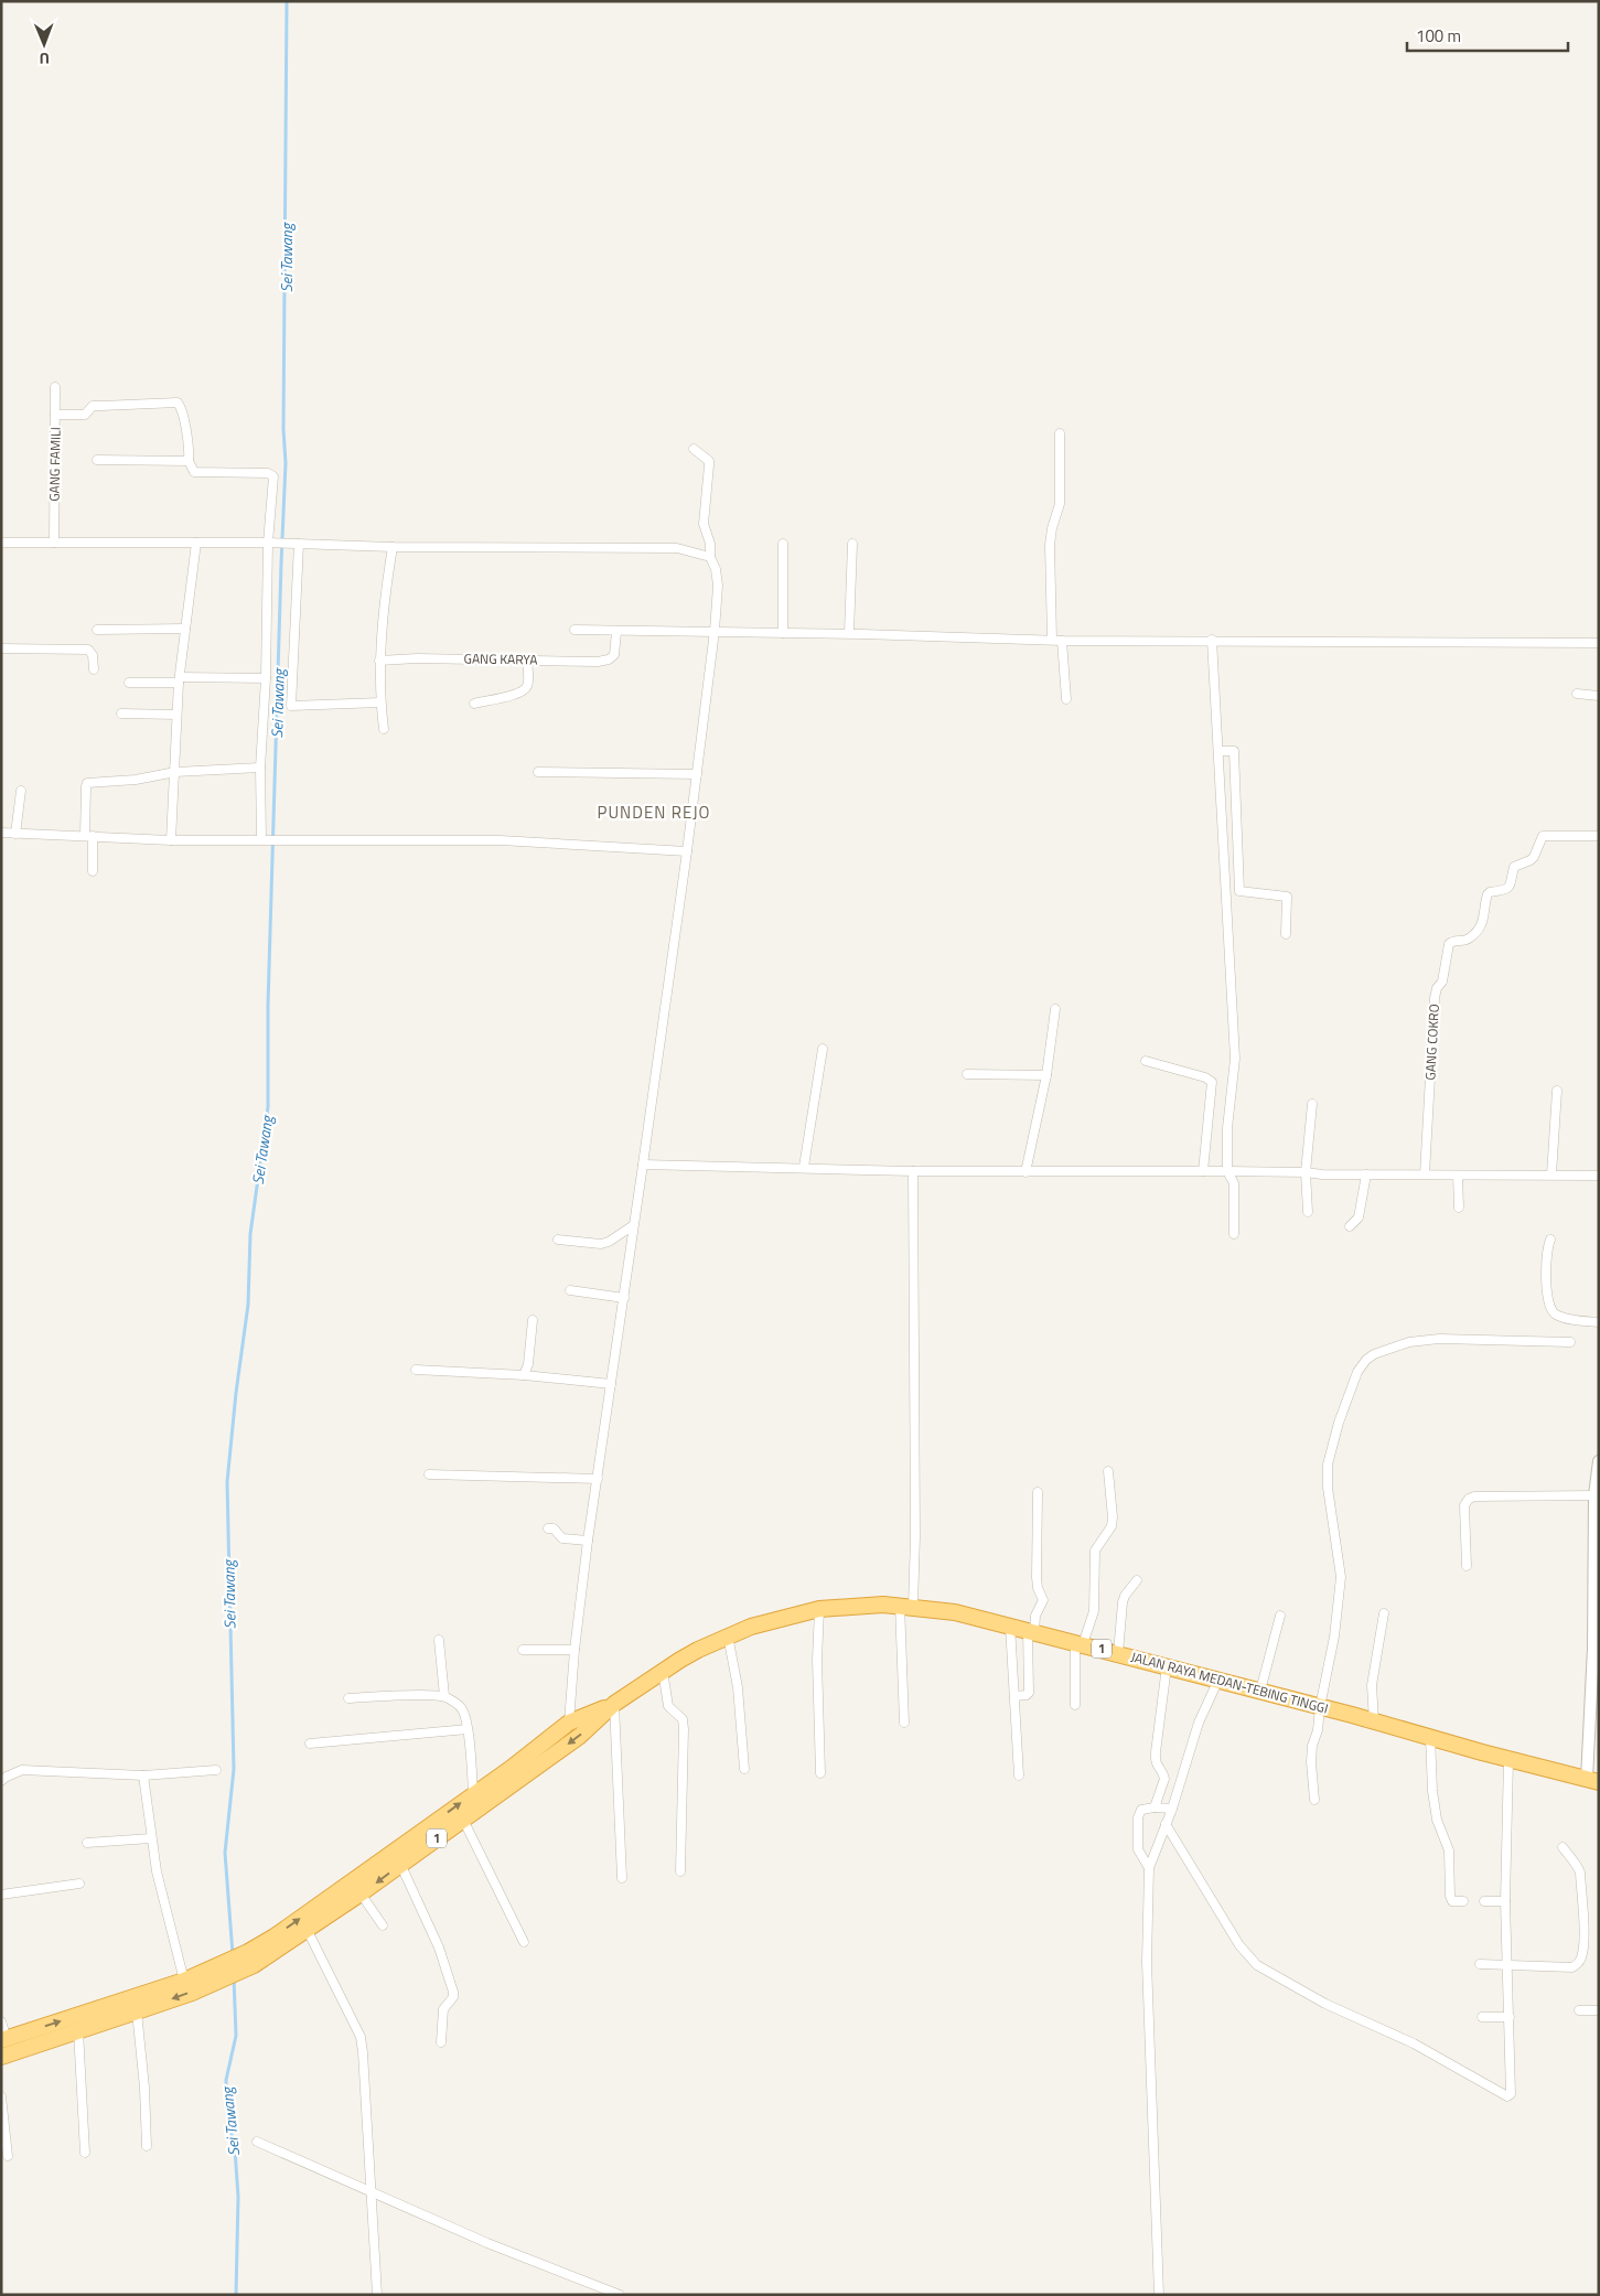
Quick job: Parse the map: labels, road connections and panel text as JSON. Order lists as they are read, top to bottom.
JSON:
{
  "streets": {
    "highway": ["1", "JALAN RAYA MEDAN-TEBING TINGGI"],
    "street": ["GANG FAMILI", "GANG KARYA", "GANG COKRO"]
  },
  "districts": ["PUNDEN REJO"],
  "water": ["Sei Tawang"],
  "scale_bar": "100 m",
  "north": "bottom"
}
